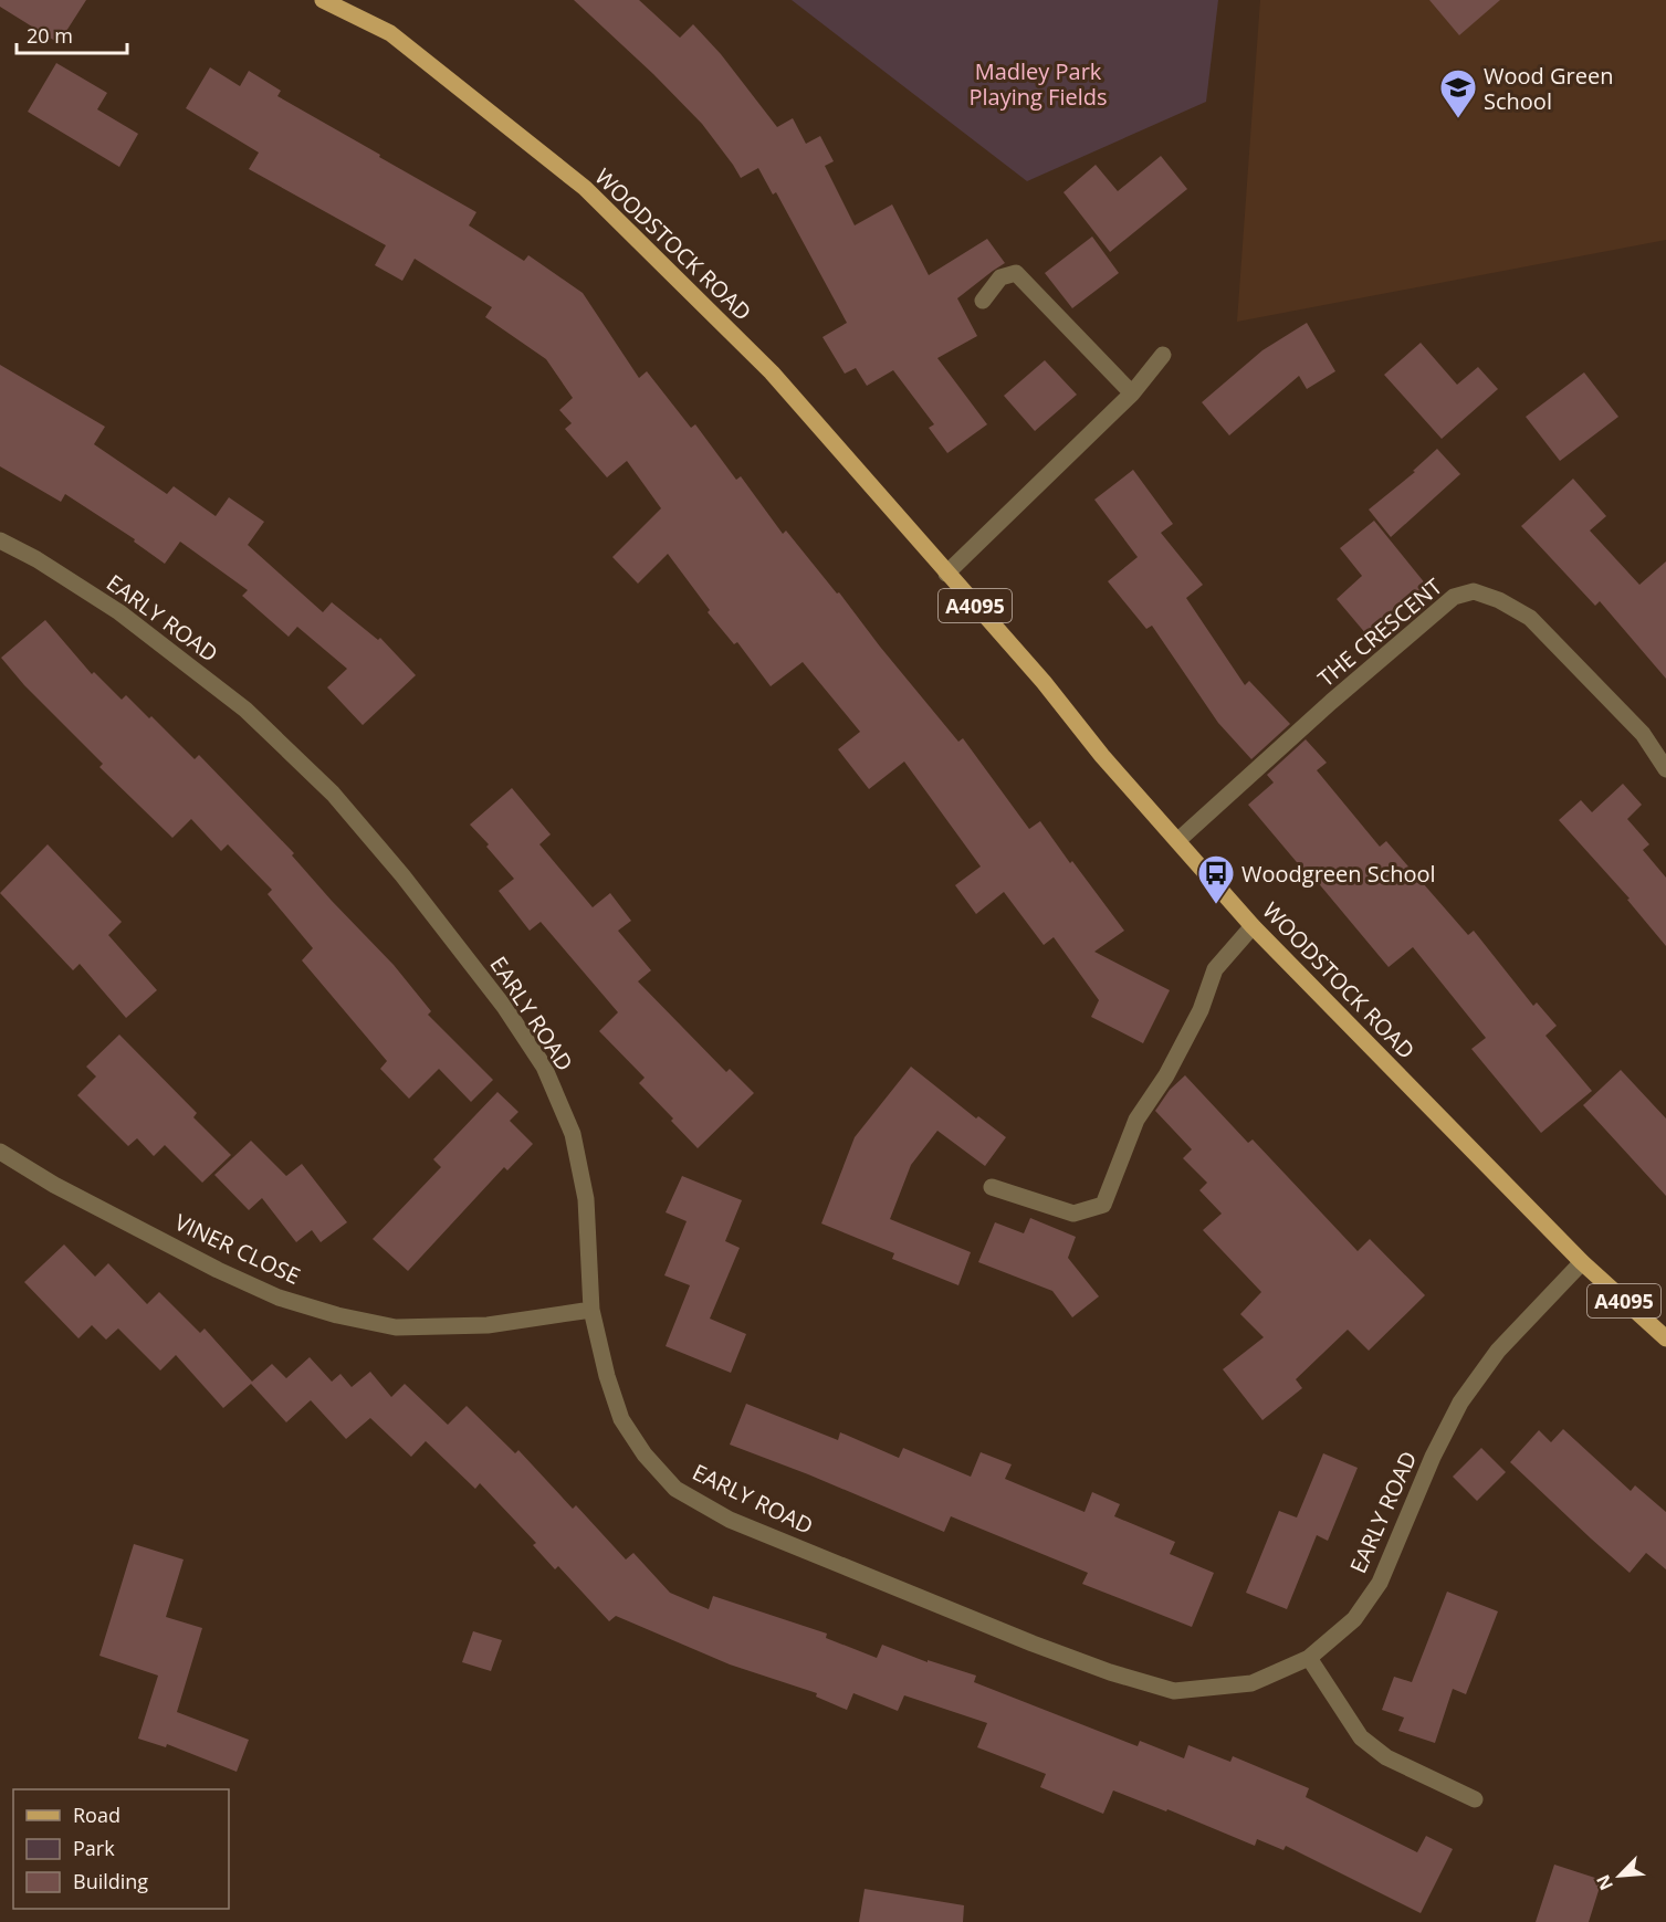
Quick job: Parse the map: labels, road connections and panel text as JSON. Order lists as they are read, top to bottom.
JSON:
{
  "streets": {
    "main road": ["WOODSTOCK ROAD", "A4095"],
    "street": ["EARLY ROAD", "THE CRESCENT", "VINER CLOSE"]
  },
  "crossings": [
    ["WOODSTOCK ROAD", "EARLY ROAD"],
    ["WOODSTOCK ROAD", "THE CRESCENT"],
    ["EARLY ROAD", "VINER CLOSE"]
  ],
  "parks": ["Madley Park Playing Fields"],
  "places": {
    "school or university": ["Wood Green School"],
    "bus stop": ["Woodgreen School"]
  },
  "legend": ["Road", "Park", "Building"],
  "scale_bar": "20 m",
  "north": "bottom left"
}
